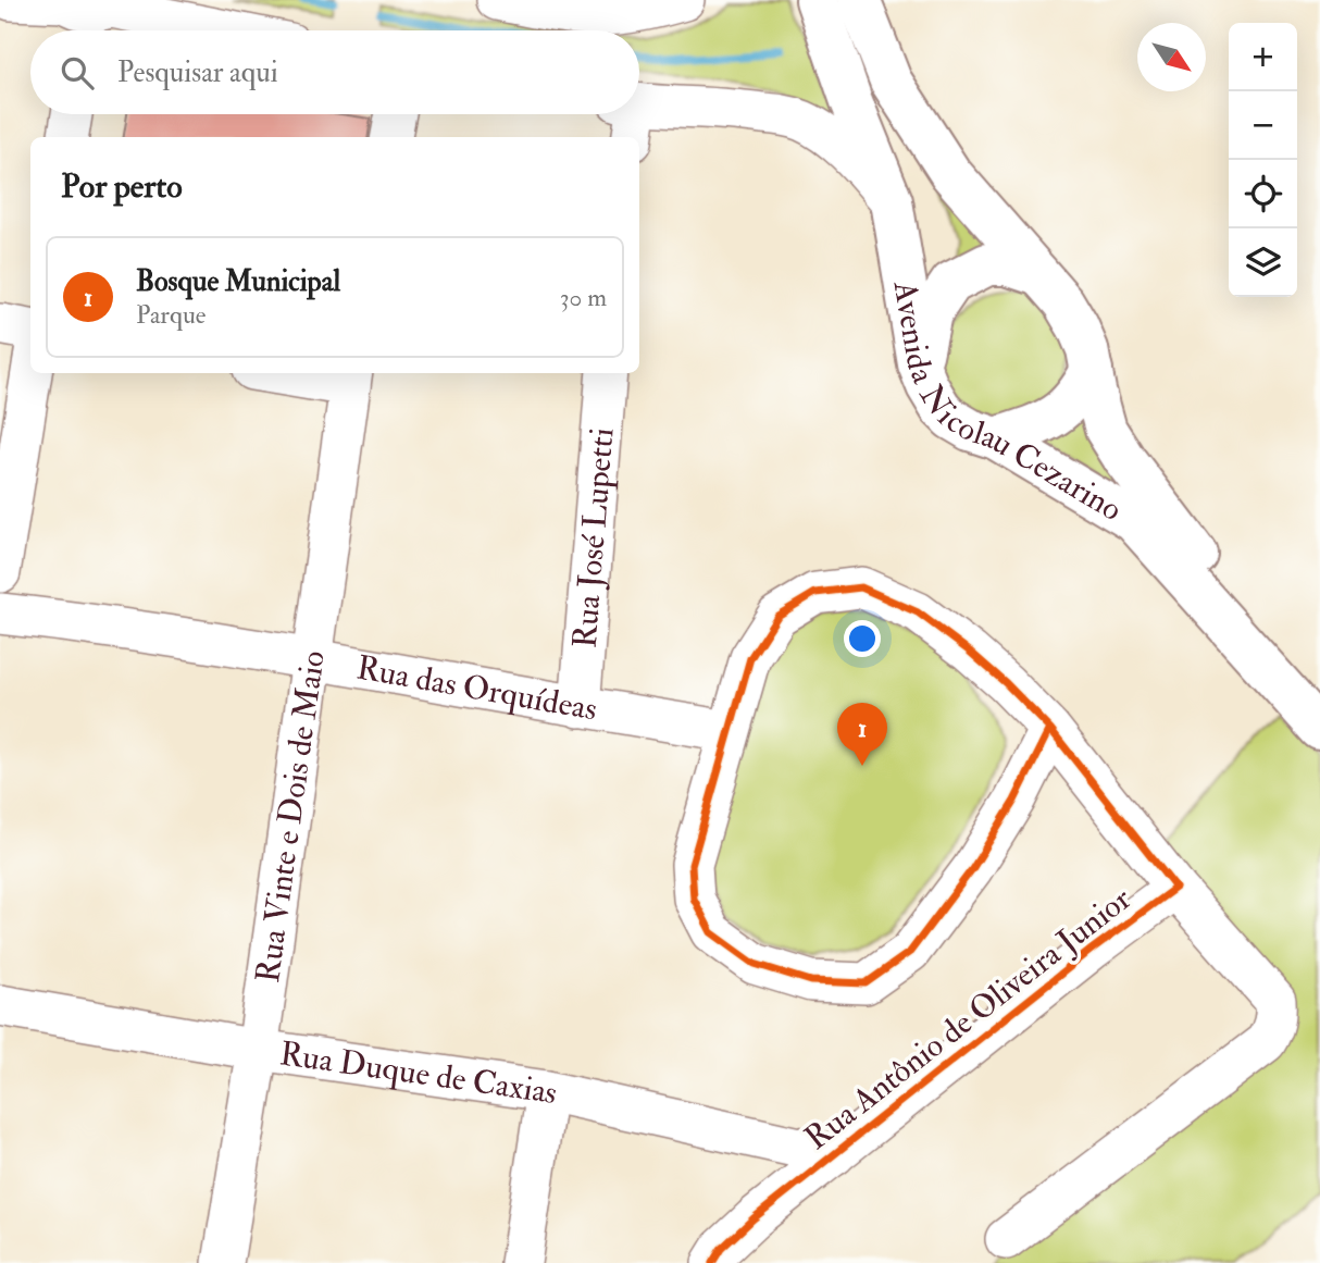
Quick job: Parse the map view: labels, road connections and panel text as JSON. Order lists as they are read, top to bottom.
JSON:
{
  "streets": {
    "main road": ["Avenida Nicolau Cezarino"],
    "street": [
      "Rua José Lupetti",
      "Rua das Orquídeas",
      "Rua Vinte e Dois de Maio",
      "Rua Antônio de Oliveira Junior",
      "Rua Duque de Caxias"
    ]
  },
  "crossings": [
    ["Rua José Lupetti", "Rua das Orquídeas"],
    ["Rua das Orquídeas", "Rua Vinte e Dois de Maio"],
    ["Rua das Orquídeas", "Rua Antônio de Oliveira Junior"],
    ["Rua Vinte e Dois de Maio", "Rua Duque de Caxias"],
    ["Rua Antônio de Oliveira Junior", "Rua Duque de Caxias"]
  ],
  "north": "bottom right",
  "page": {
    "map_buttons": ["+", "−"],
    "search": "Pesquisar aqui",
    "heading": "Por perto",
    "list": [
      {
        "mark": "1",
        "name": "Bosque Municipal",
        "note": "Parque",
        "value": "30 m"
      }
    ],
    "pins": "1"
  }
}
